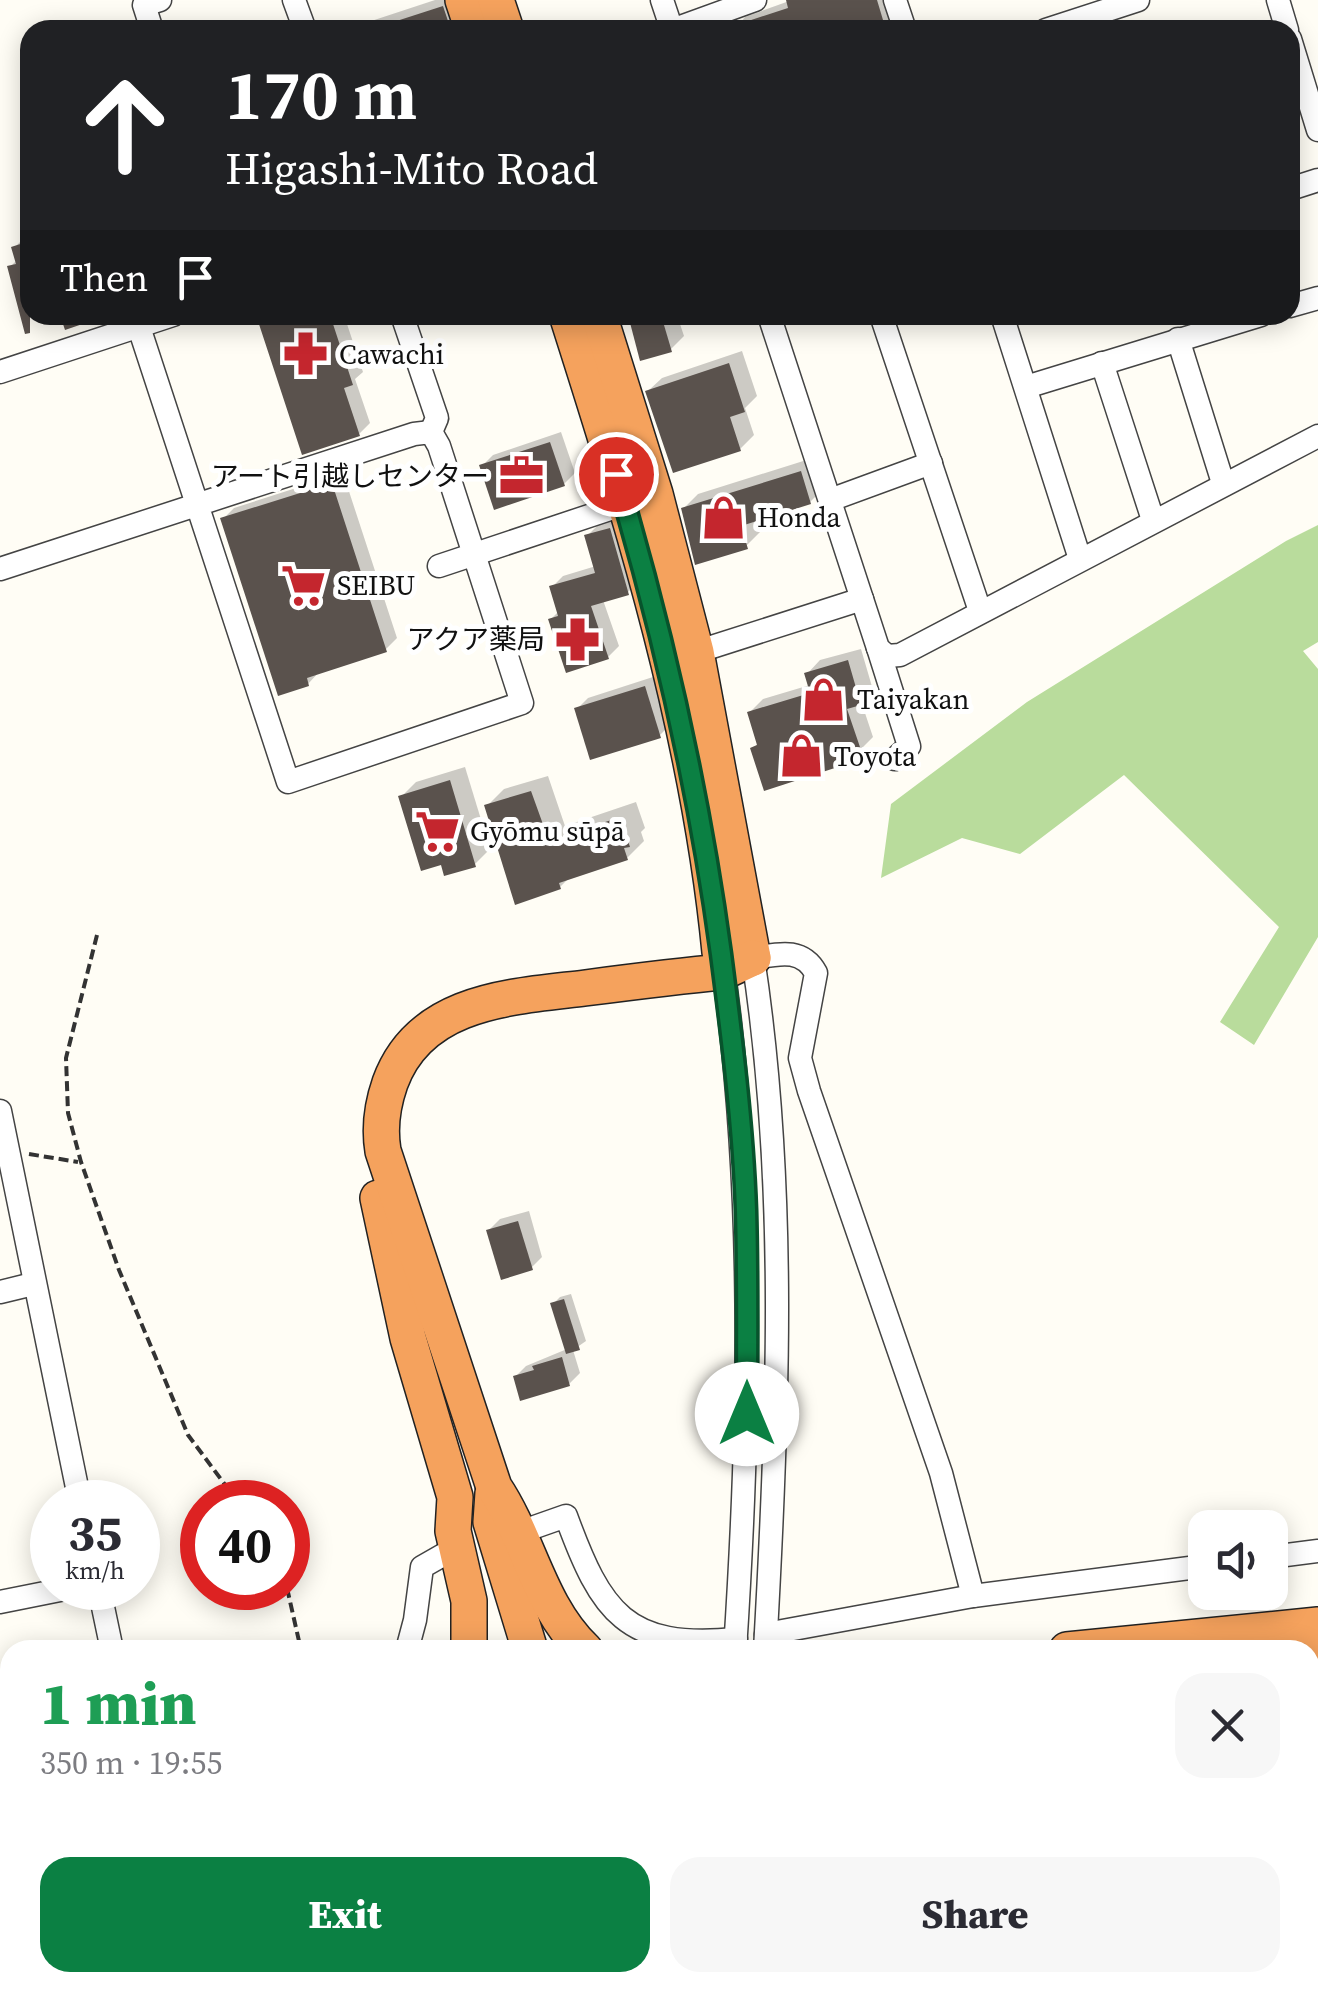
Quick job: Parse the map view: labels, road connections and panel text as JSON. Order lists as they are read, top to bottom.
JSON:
{
  "places": {
    "pharmacy": ["Cawachi", "アクア薬局"],
    "office": ["アート引越しセンター"],
    "shop": ["Honda", "Taiyakan", "Toyota"],
    "supermarket": ["SEIBU", "Gyōmu sūpā"]
  },
  "page": {
    "turn": ["170 m", "Higashi-Mito Road"],
    "then": "Then",
    "speed": "35 km/h",
    "limit": "40",
    "heading": ["1 min", "350 m · 19:55"],
    "buttons": ["Exit", "Share"]
  }
}
